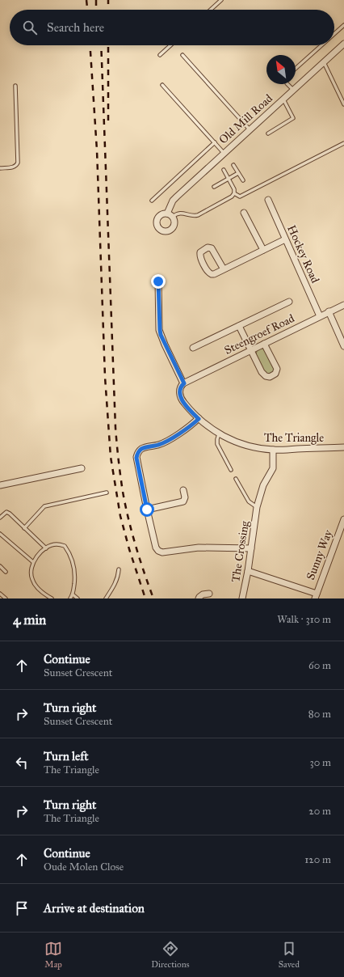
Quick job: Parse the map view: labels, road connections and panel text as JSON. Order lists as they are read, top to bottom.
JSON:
{
  "streets": {
    "street": [
      "Old Mill Road",
      "Hockey Road",
      "Steengroef Road",
      "The Triangle",
      "The Crossing",
      "Sunny Way"
    ]
  },
  "crossings": [
    ["Hockey Road", "Steengroef Road"],
    ["Steengroef Road", "The Triangle"],
    ["The Triangle", "The Crossing"]
  ],
  "north": "top left",
  "page": {
    "search": "Search here",
    "heading": ["4 min", "Walk · 310 m"],
    "list": [
      ["Continue", "Sunset Crescent", "60 m"],
      ["Turn right", "Sunset Crescent", "80 m"],
      ["Turn left", "The Triangle", "30 m"],
      ["Turn right", "The Triangle", "20 m"],
      ["Continue", "Oude Molen Close", "120 m"],
      "Arrive at destination"
    ],
    "nav": ["Map", "Directions", "Saved"]
  }
}
